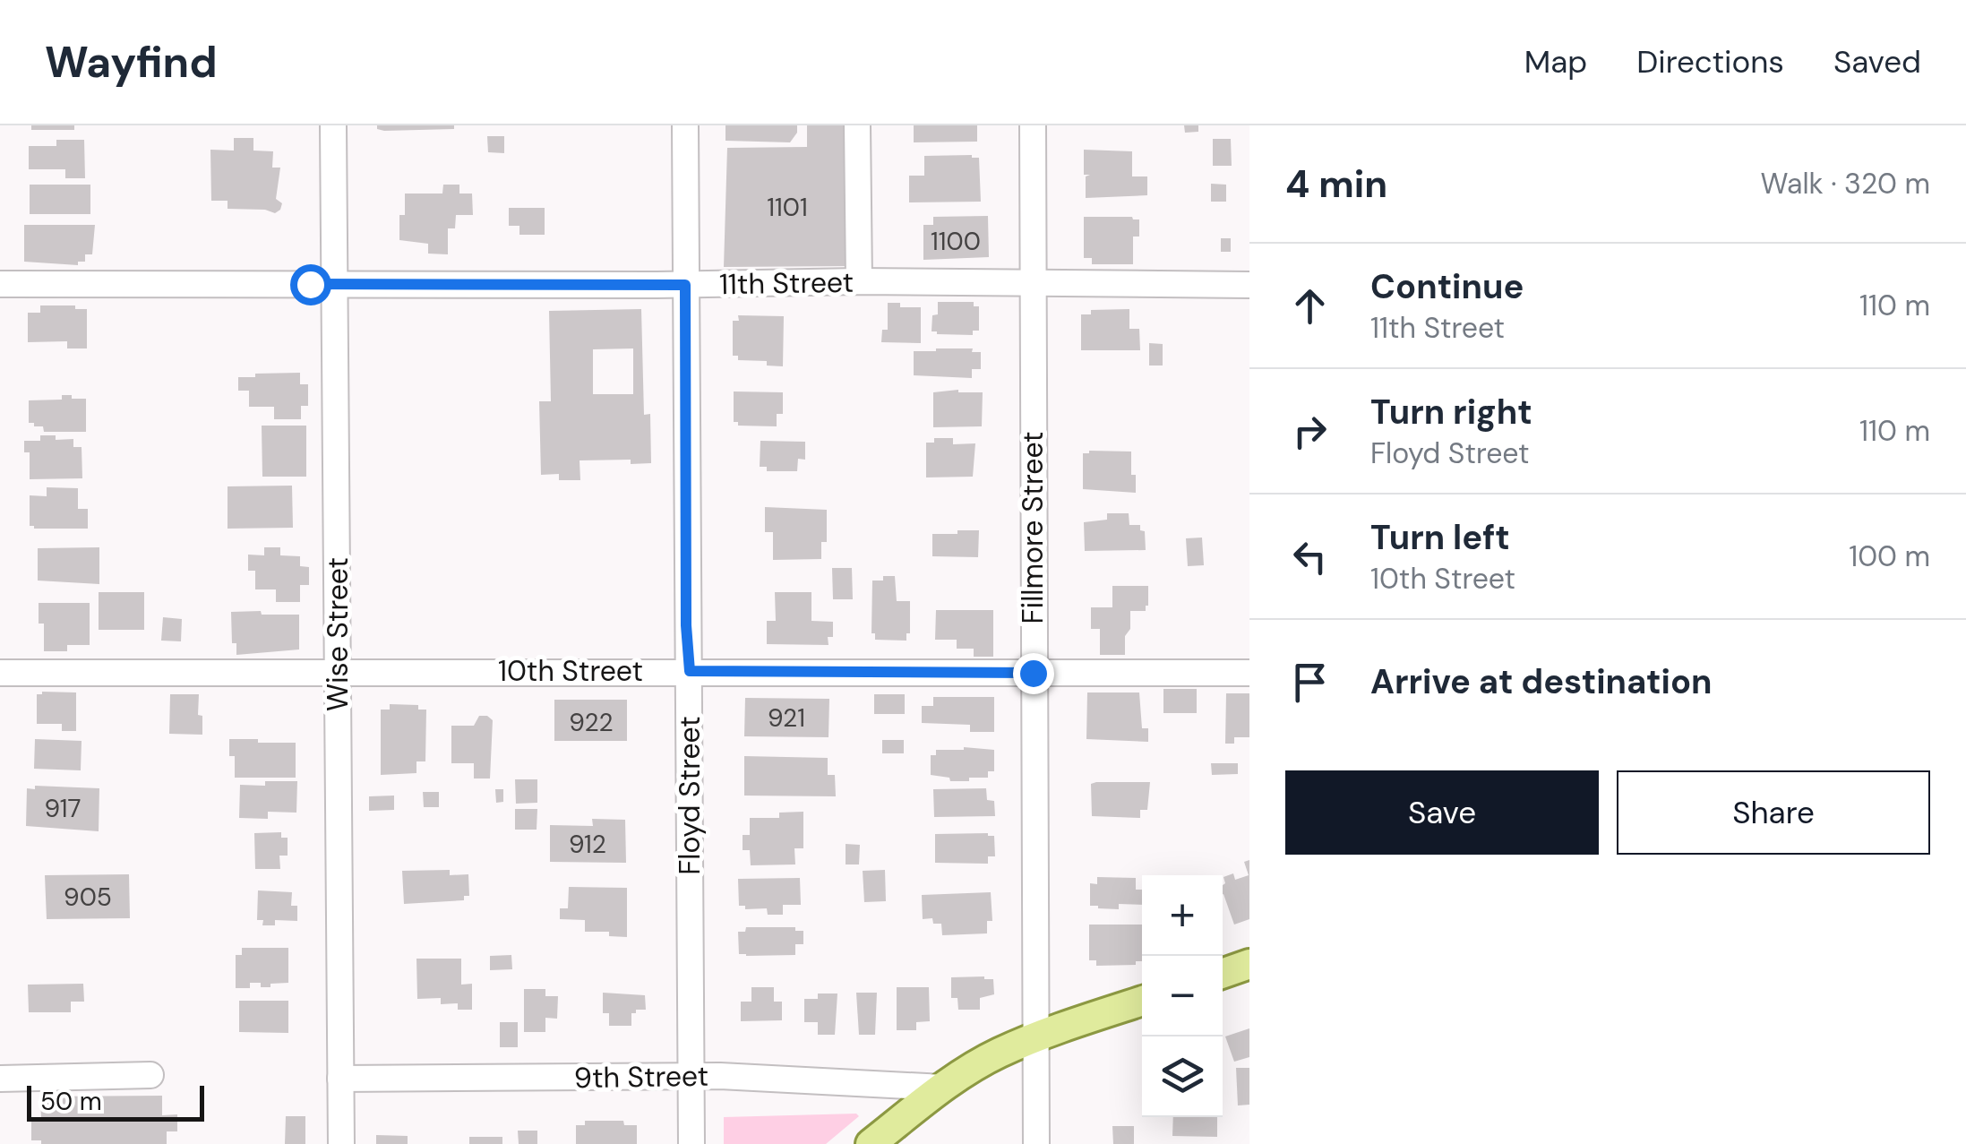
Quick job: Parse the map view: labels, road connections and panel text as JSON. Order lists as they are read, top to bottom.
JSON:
{
  "streets": {
    "street": [
      "11th Street",
      "Fillmore Street",
      "Wise Street",
      "10th Street",
      "Floyd Street",
      "9th Street"
    ]
  },
  "crossings": [
    ["11th Street", "Fillmore Street"],
    ["11th Street", "Wise Street"],
    ["11th Street", "Floyd Street"],
    ["Fillmore Street", "10th Street"],
    ["Wise Street", "10th Street"],
    ["Wise Street", "9th Street"],
    ["10th Street", "Floyd Street"],
    ["Floyd Street", "9th Street"]
  ],
  "house_numbers": [
    "1101",
    "1100",
    "921",
    "922",
    "917",
    "912",
    "905"
  ],
  "scale_bar": "50 m",
  "page": {
    "header": "Wayfind",
    "nav": ["Map", "Directions", "Saved"],
    "heading": ["4 min", "Walk · 320 m"],
    "list": [
      ["Continue", "11th Street", "110 m"],
      ["Turn right", "Floyd Street", "110 m"],
      ["Turn left", "10th Street", "100 m"],
      "Arrive at destination"
    ],
    "buttons": ["Save", "Share"],
    "map_buttons": ["+", "−"],
    "scale": "50 m"
  }
}
